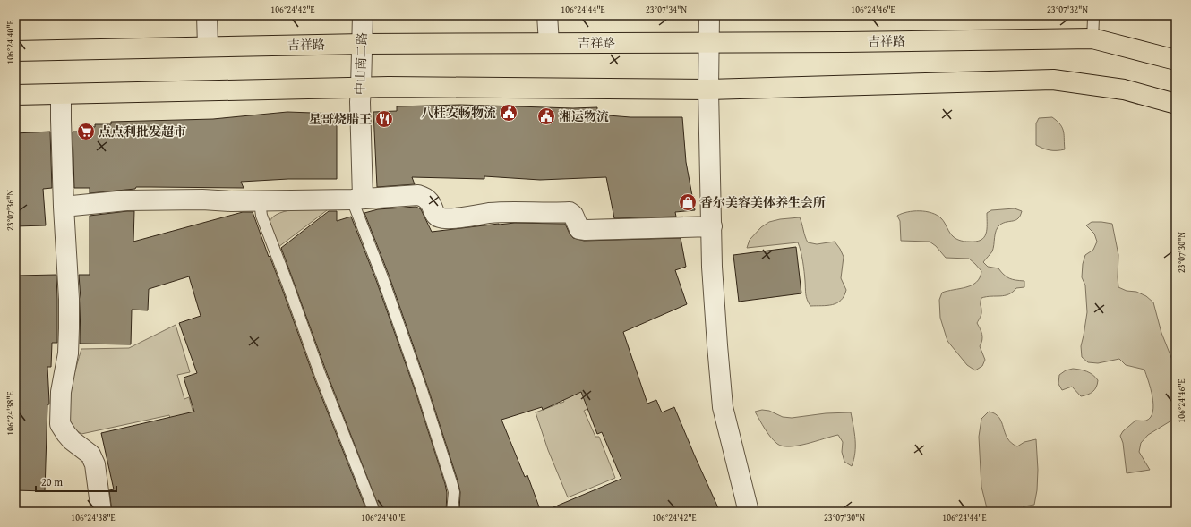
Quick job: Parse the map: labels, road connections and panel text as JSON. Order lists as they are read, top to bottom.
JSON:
{
  "streets": {
    "main road": ["吉祥路"],
    "street": ["中山南二路"]
  },
  "crossings": [
    ["吉祥路", "中山南二路"]
  ],
  "places": {
    "public building": ["八桂安畅物流", "湘运物流"],
    "restaurant": ["星哥烧腊王"],
    "supermarket": ["点点利批发超市"],
    "shop": ["香尔美容美体养生会所"]
  },
  "scale_bar": "20 m",
  "coordinates": [
    "106°24'42\"E",
    "106°24'44\"E",
    "23°07'34\"N",
    "106°24'46\"E",
    "23°07'32\"N",
    "106°24'40\"E",
    "23°07'36\"N",
    "23°07'30\"N",
    "106°24'38\"E"
  ]
}
